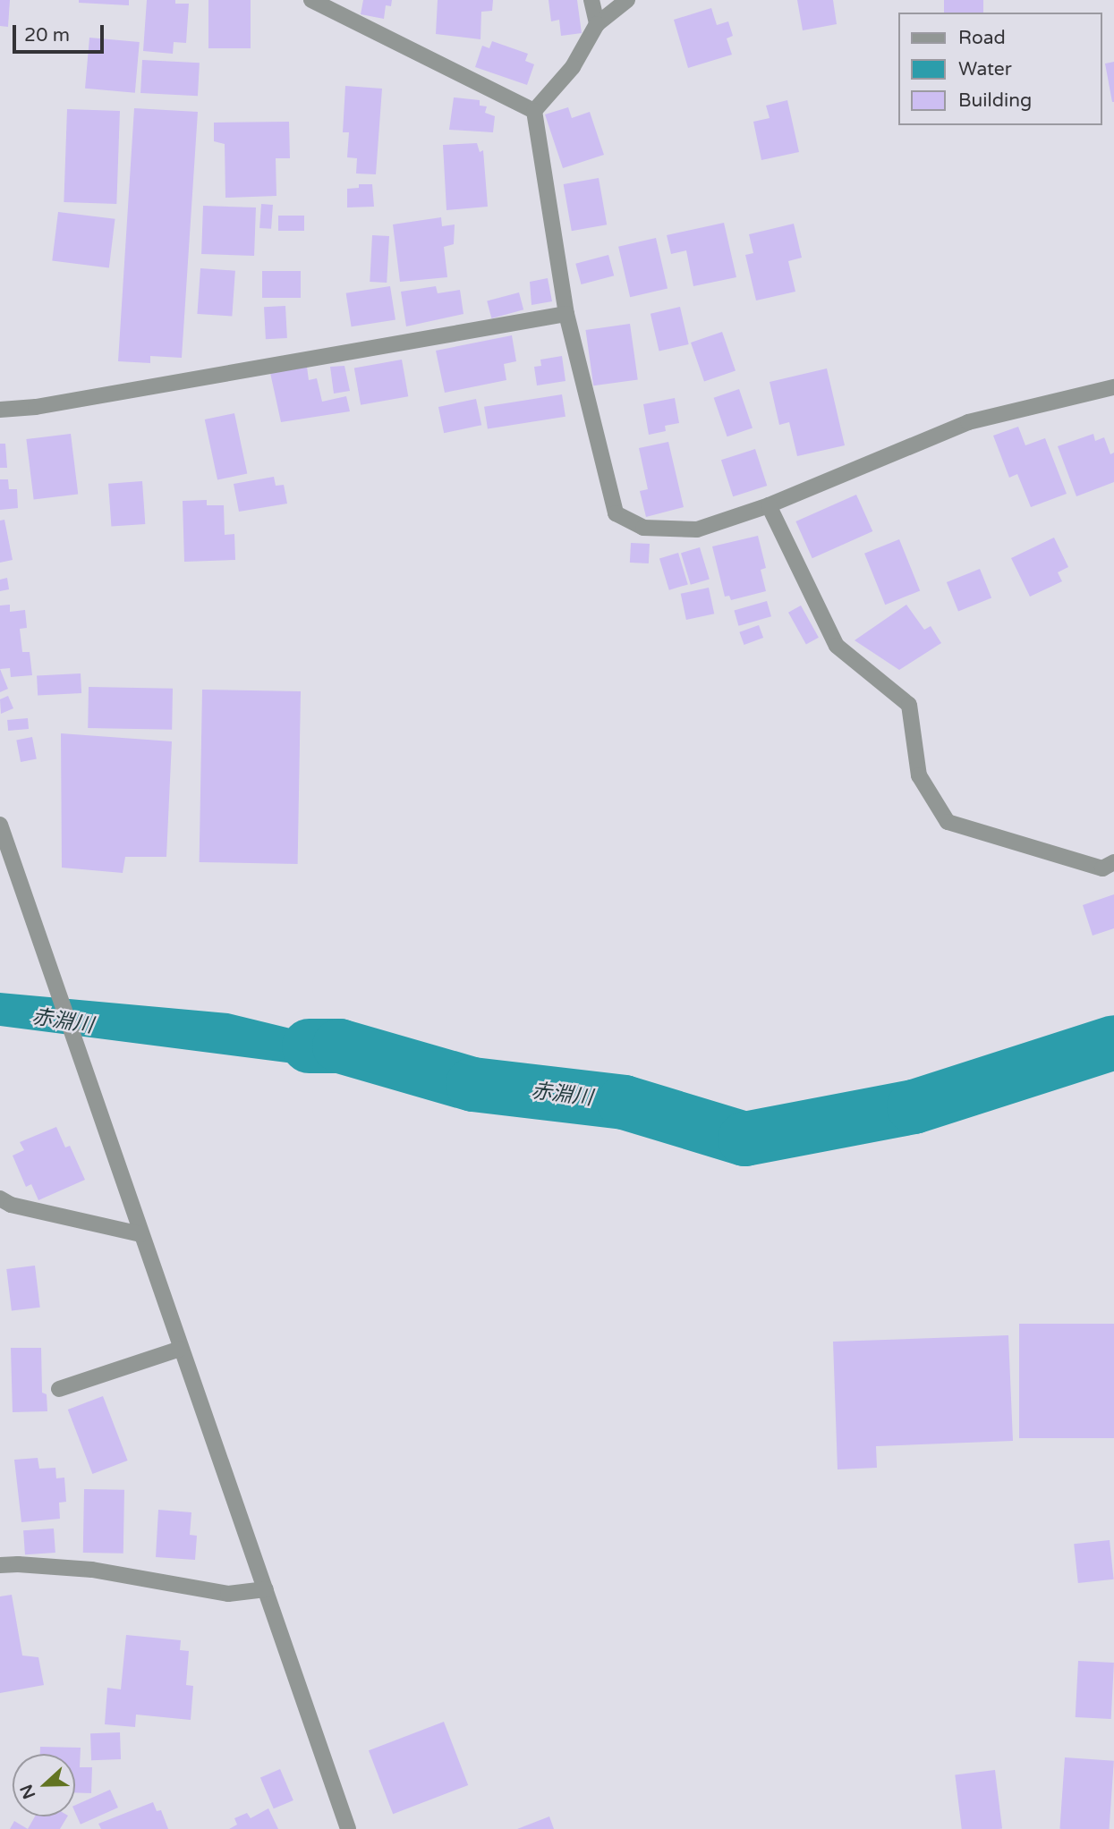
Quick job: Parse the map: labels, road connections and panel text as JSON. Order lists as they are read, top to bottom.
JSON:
{
  "water": ["赤淵川"],
  "legend": ["Road", "Water", "Building"],
  "scale_bar": "20 m",
  "north": "left"
}
